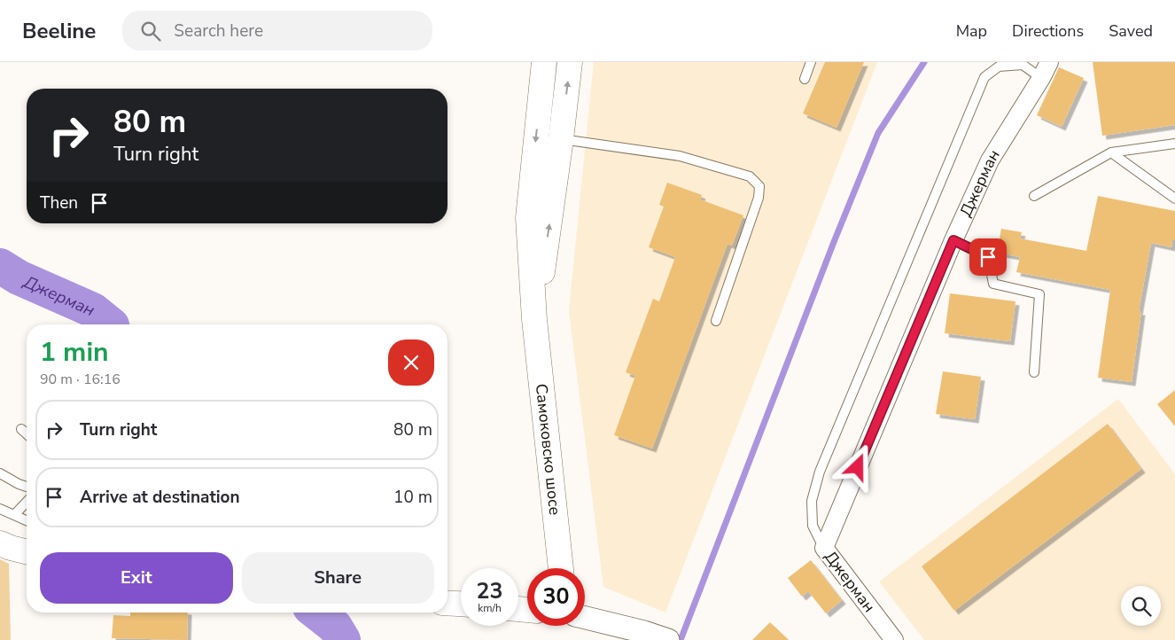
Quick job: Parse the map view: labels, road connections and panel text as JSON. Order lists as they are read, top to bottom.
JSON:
{
  "streets": {
    "main road": ["Самоковско шосе"],
    "street": ["Джерман"]
  },
  "water": ["Джерман"],
  "page": {
    "header": "Beeline",
    "search": "Search here",
    "nav": ["Map", "Directions", "Saved"],
    "turn": ["80 m", "Turn right"],
    "then": "Then",
    "heading": ["1 min", "90 m · 16:16"],
    "list": [
      {
        "name": "Turn right",
        "value": "80 m"
      },
      {
        "name": "Arrive at destination",
        "value": "10 m"
      }
    ],
    "buttons": ["Exit", "Share"],
    "speed": "23 km/h",
    "limit": "30"
  }
}
